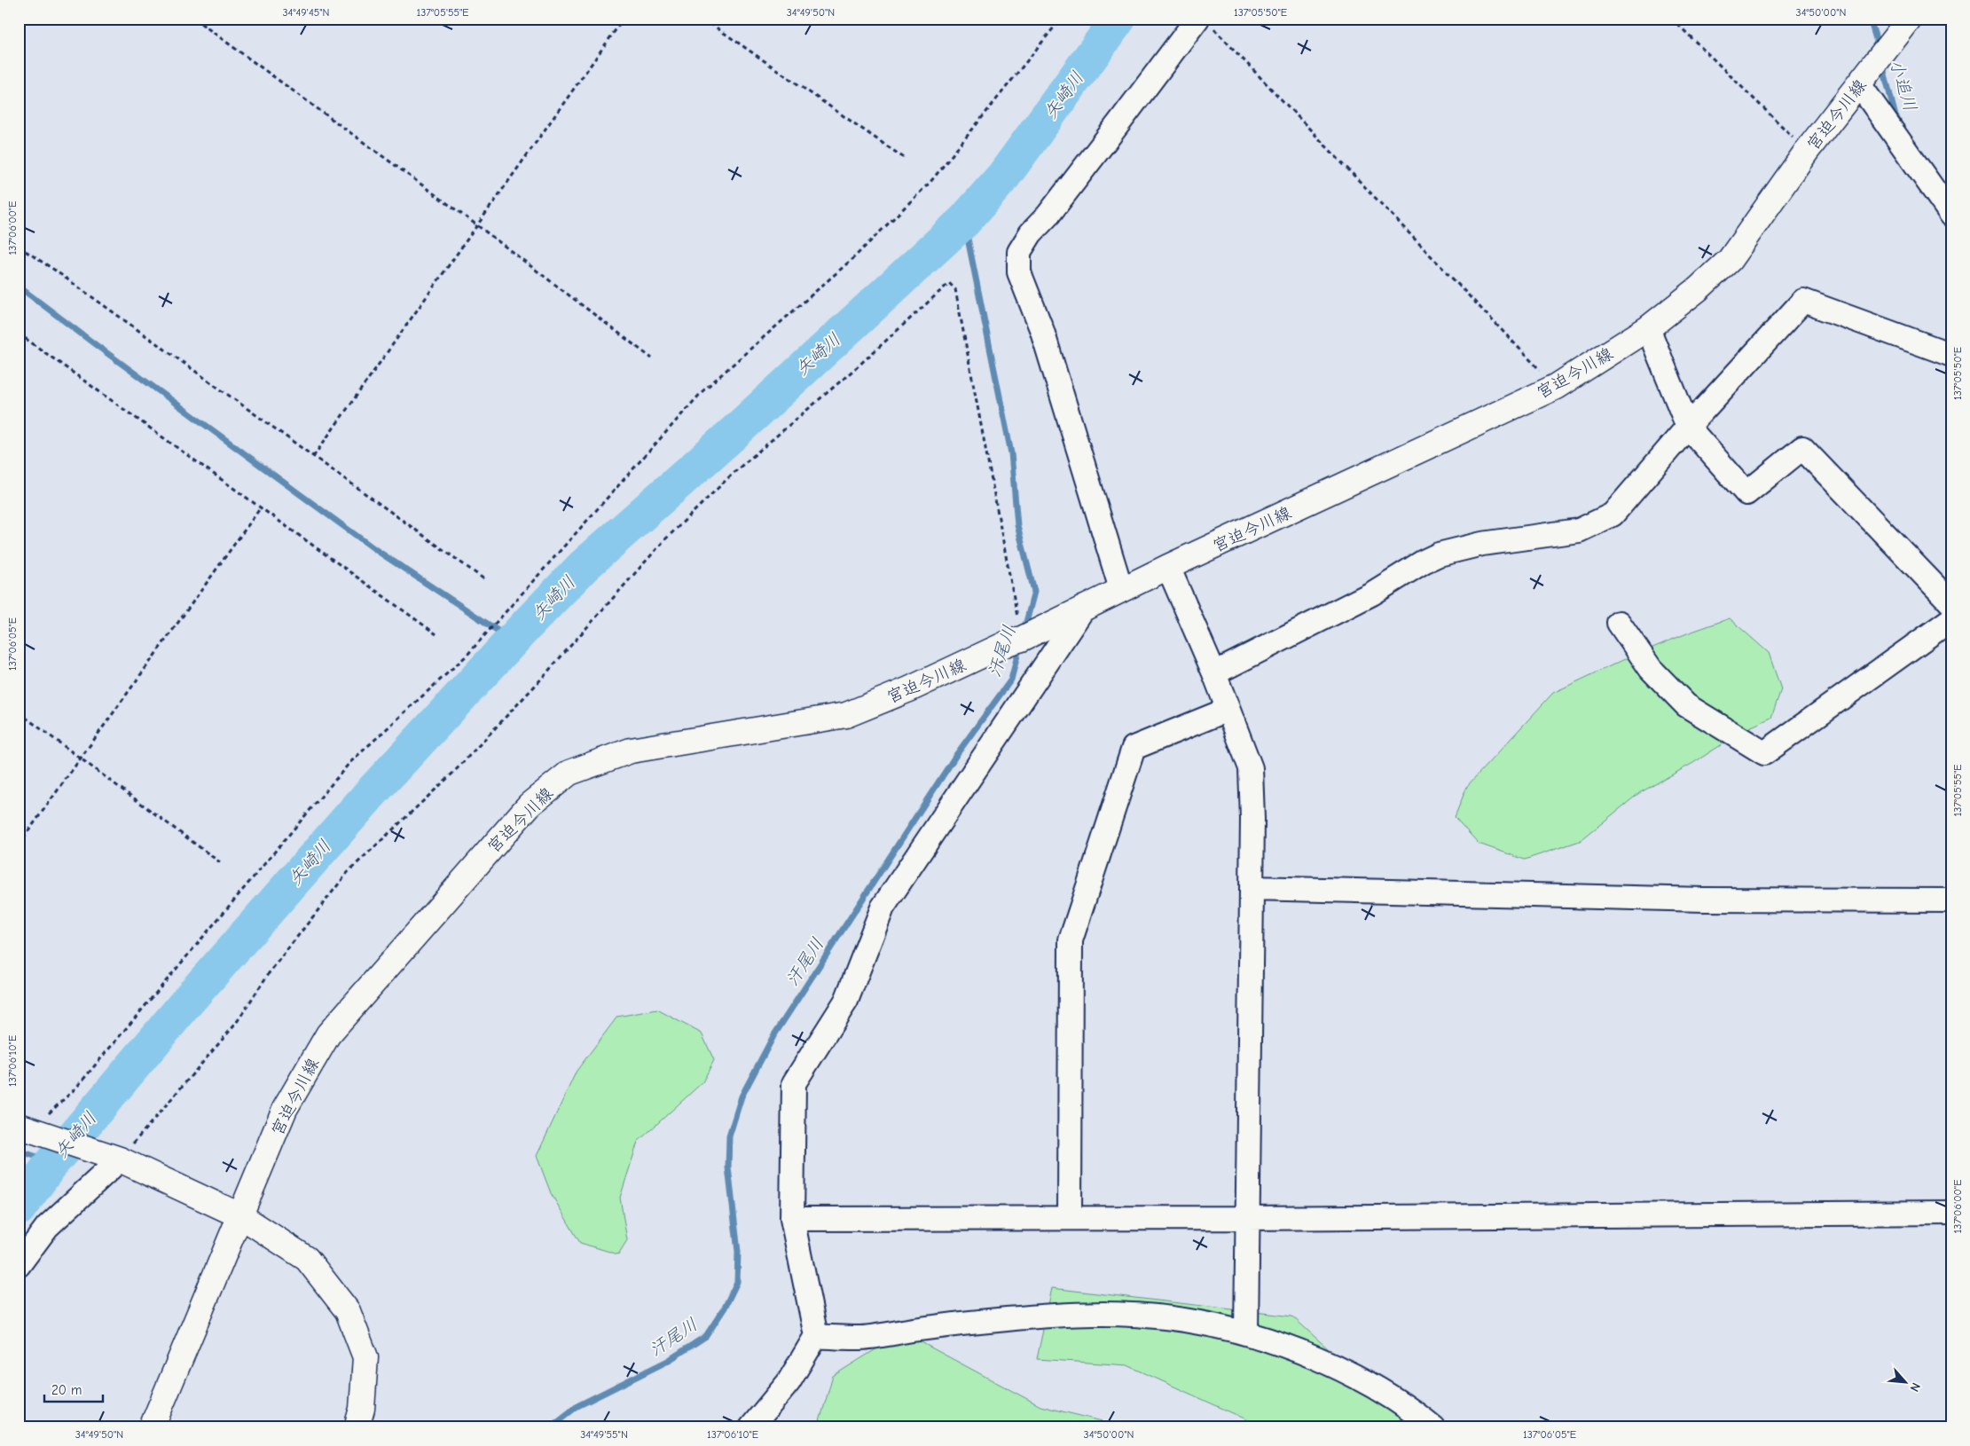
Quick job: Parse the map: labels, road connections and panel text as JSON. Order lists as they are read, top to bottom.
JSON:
{
  "streets": {
    "main road": ["宮迫今川線"]
  },
  "water": ["小追川", "矢崎川", "汗尾川"],
  "scale_bar": "20 m",
  "north": "bottom right",
  "coordinates": [
    "34°49'45\"N",
    "137°05'55\"E",
    "34°49'50\"N",
    "137°05'50\"E",
    "34°50'00\"N",
    "137°06'00\"E",
    "137°06'05\"E",
    "137°06'10\"E",
    "34°49'55\"N"
  ]
}
